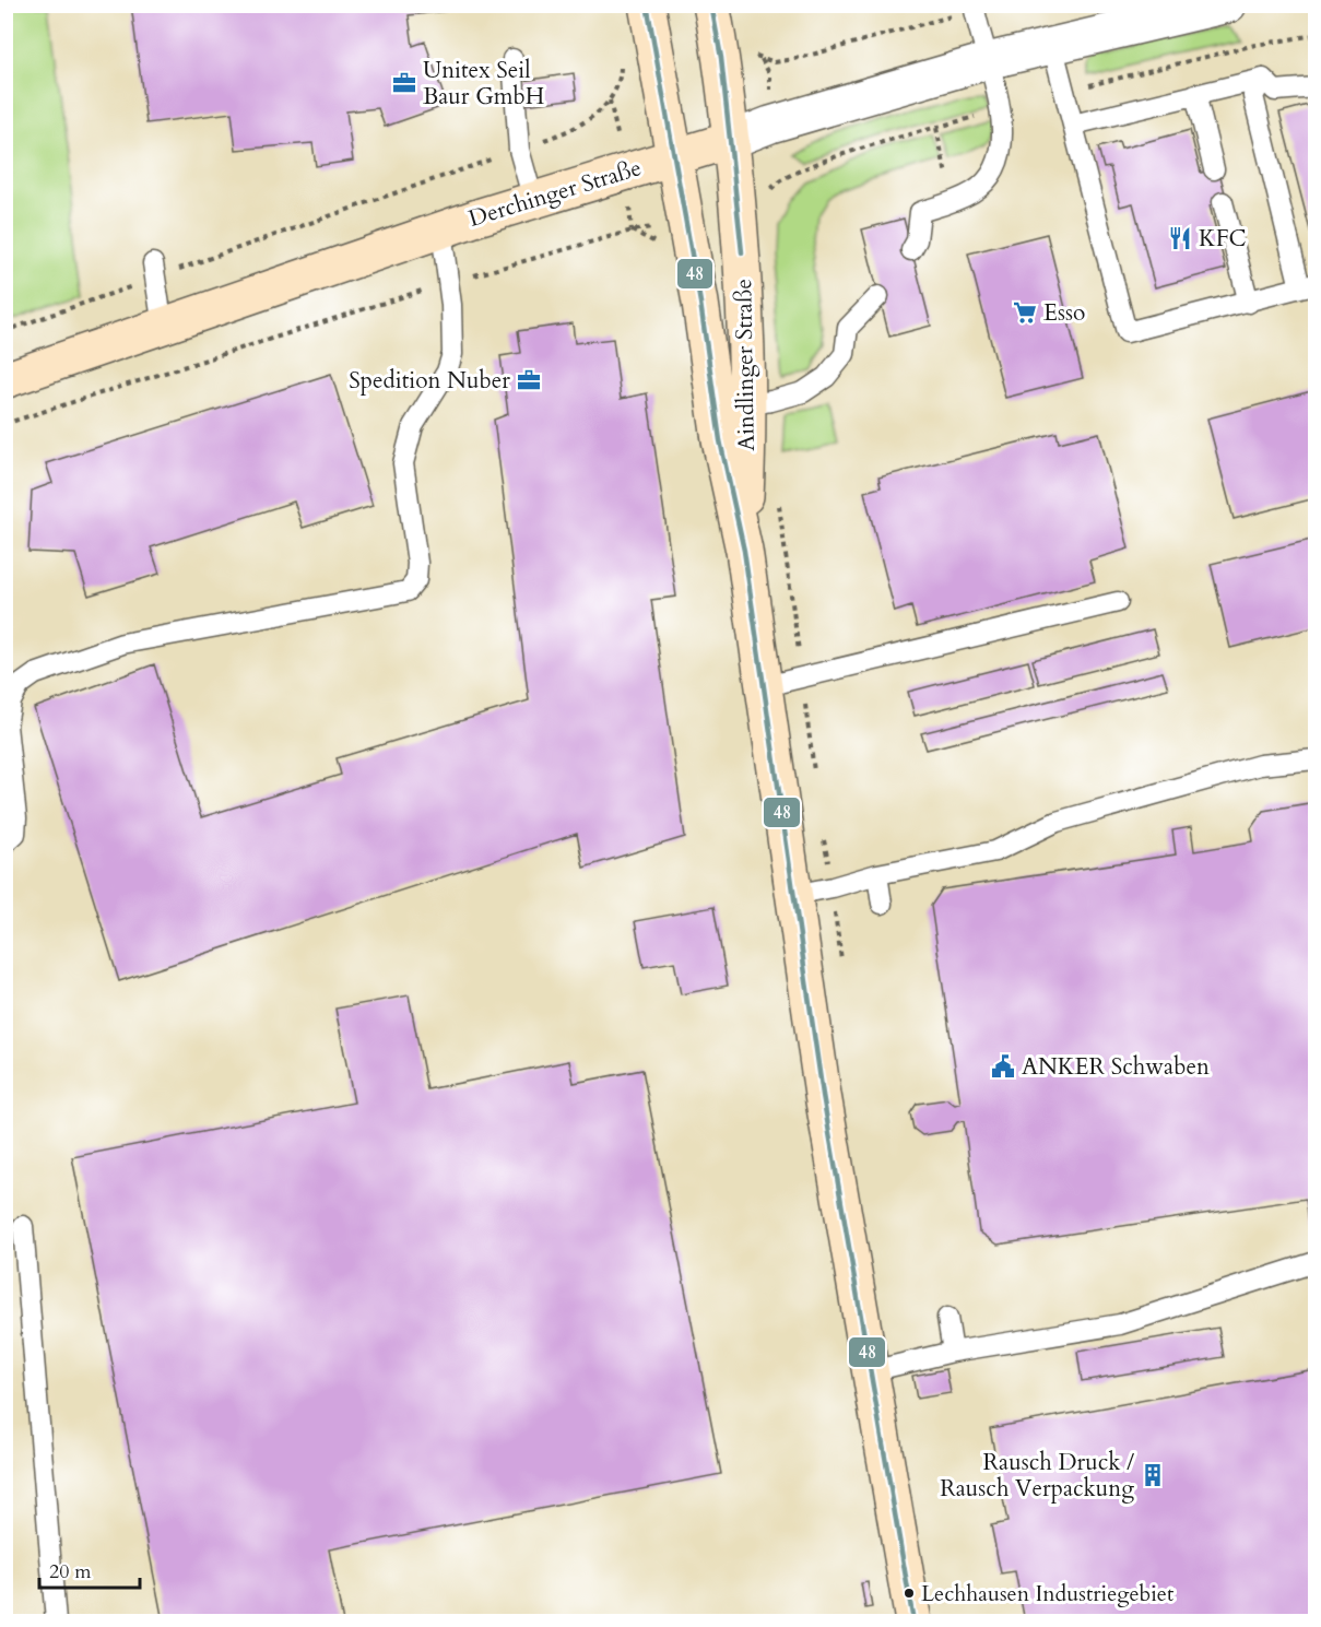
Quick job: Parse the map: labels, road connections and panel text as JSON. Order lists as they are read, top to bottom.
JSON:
{
  "streets": {
    "main road": ["Derchinger Straße", "Aindlinger Straße"]
  },
  "crossings": [
    ["Derchinger Straße", "Aindlinger Straße"]
  ],
  "places": {
    "office": ["Unitex Seil Baur GmbH", "Spedition Nuber"],
    "restaurant": ["KFC"],
    "supermarket": ["Esso"],
    "public building": ["ANKER Schwaben"],
    "building": ["Rausch Druck / Rausch Verpackung"],
    "other": ["Lechhausen Industriegebiet"]
  },
  "lines": ["transit line 48"],
  "scale_bar": "20 m"
}
